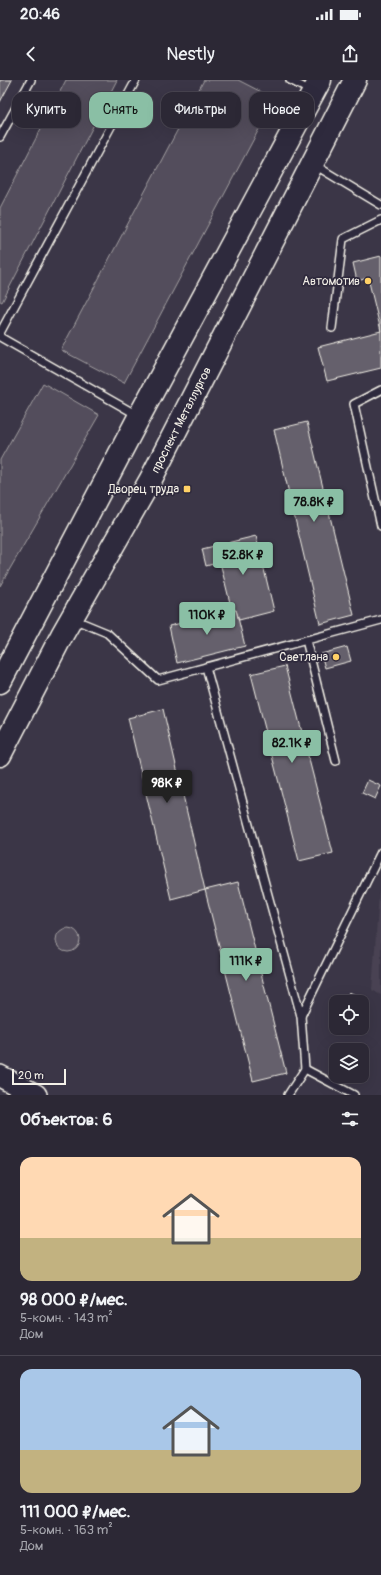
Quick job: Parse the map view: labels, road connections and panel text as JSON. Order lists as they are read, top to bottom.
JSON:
{
  "streets": {
    "main road": ["проспект Металлургов"]
  },
  "places": {
    "other": ["Автомотив", "Светлана"],
    "transit": ["Дворец труда"]
  },
  "scale_bar": "20 m",
  "page": {
    "status": "20:46",
    "header": "Nestly",
    "chip": [
      "Купить",
      "Снять",
      "Фильтры",
      "Новое"
    ],
    "price": [
      "78.8K ₽",
      "52.8K ₽",
      "110K ₽",
      "82.1K ₽",
      "98K ₽",
      "111K ₽"
    ],
    "scale": "20 m",
    "heading": "Объектов: 6",
    "list": [
      {
        "name": "98 000 ₽/мес.",
        "note": "5-комн. · 143 m² · Дом"
      },
      {
        "name": "111 000 ₽/мес.",
        "note": "5-комн. · 163 m² · Дом"
      }
    ]
  }
}
